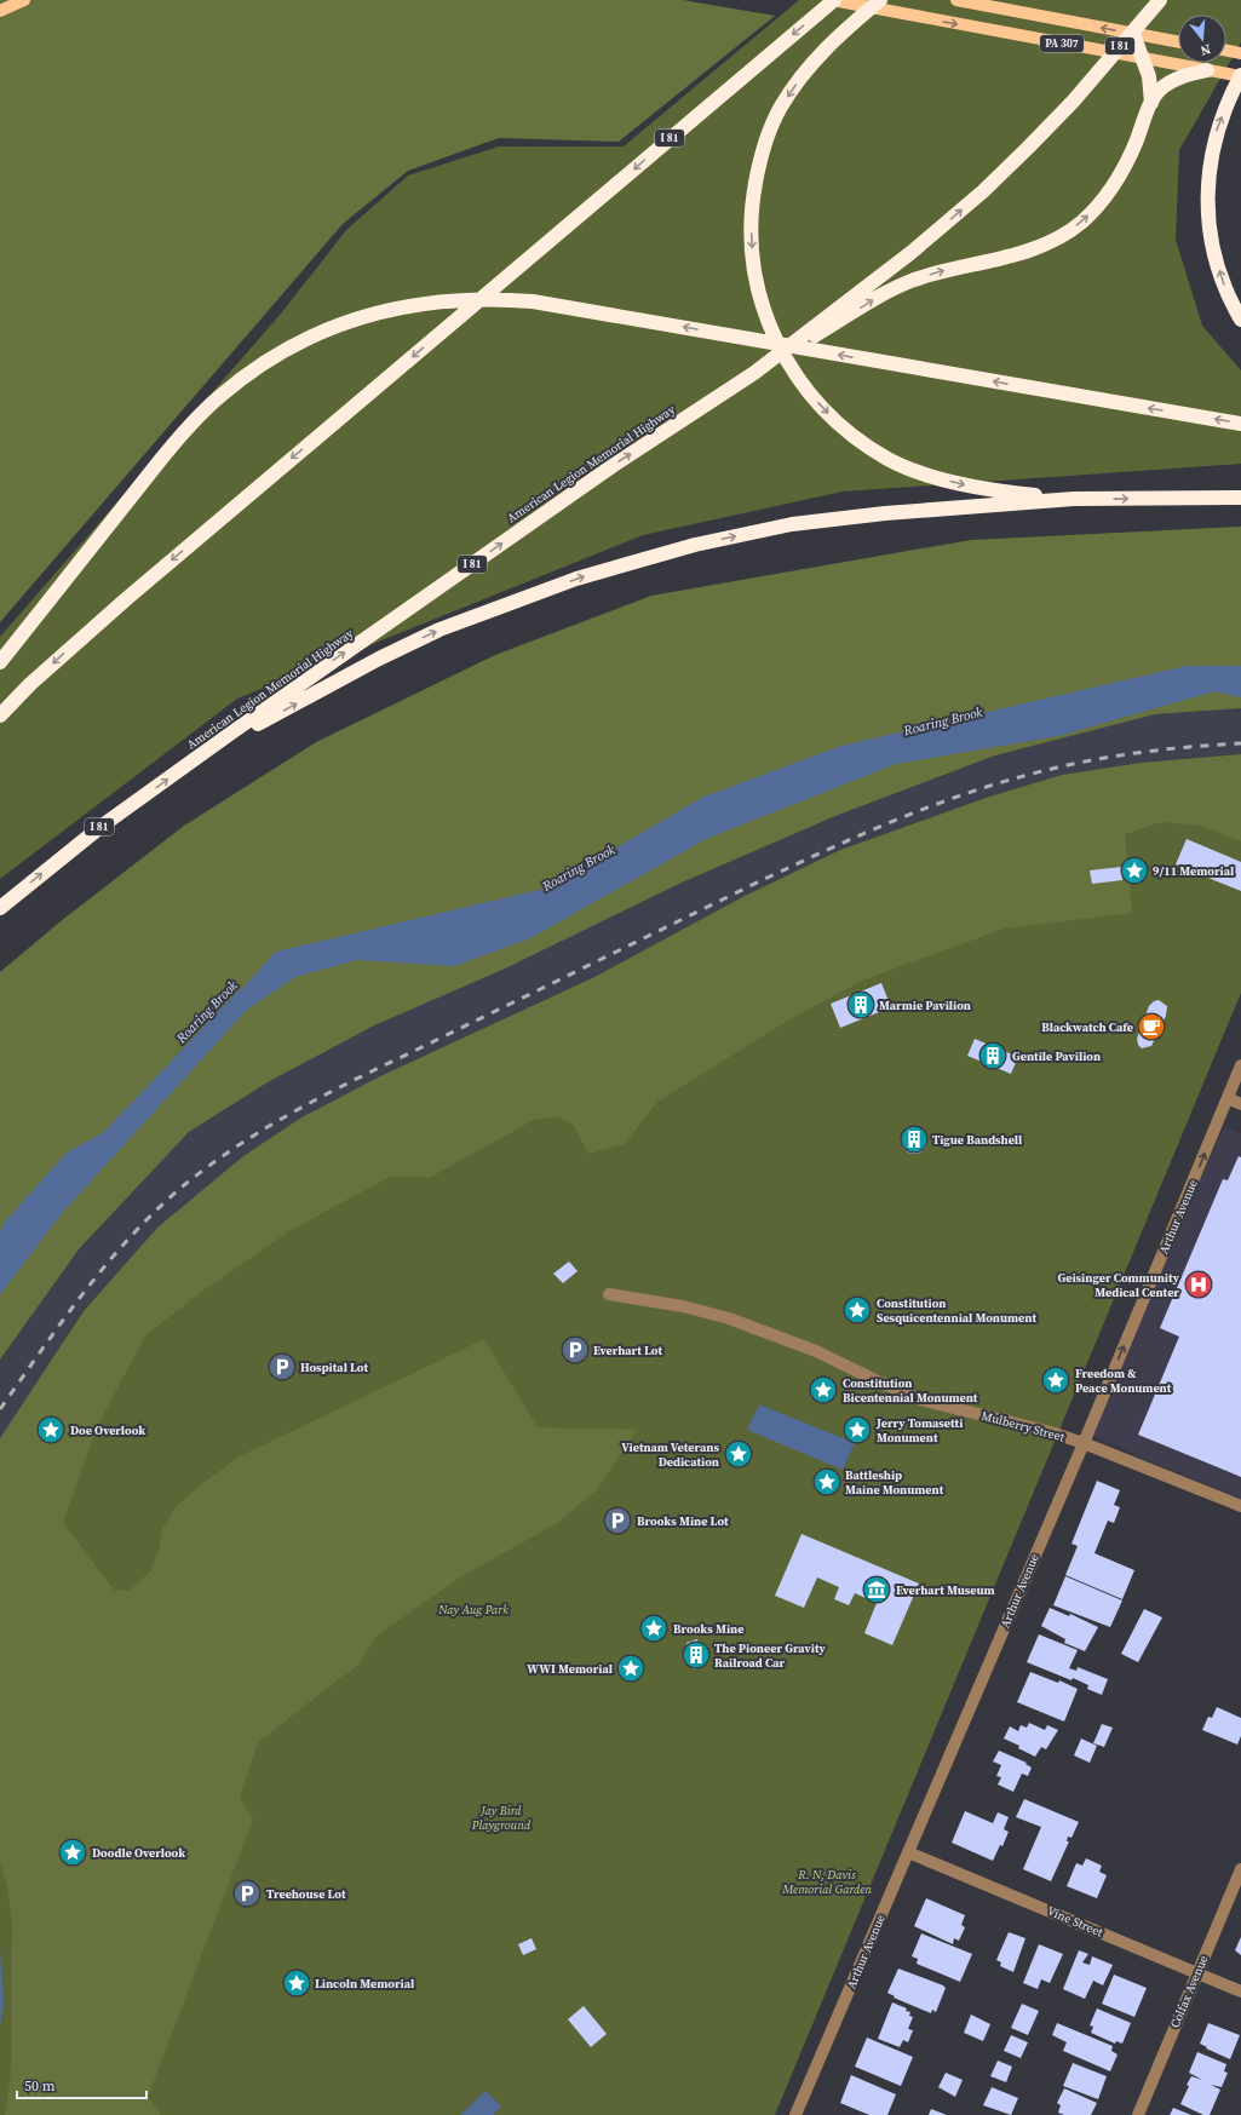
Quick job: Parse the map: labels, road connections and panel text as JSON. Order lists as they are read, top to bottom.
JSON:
{
  "streets": {
    "highway": ["I 81", "American Legion Memorial Highway"],
    "main road": ["PA 307"],
    "street": [
      "Arthur Avenue",
      "Mulberry Street",
      "Vine Street",
      "Colfax Avenue"
    ]
  },
  "crossings": [
    ["PA 307", "I 81"],
    ["Arthur Avenue", "Mulberry Street"],
    ["Arthur Avenue", "Vine Street"],
    ["Vine Street", "Colfax Avenue"]
  ],
  "water": ["Roaring Brook"],
  "parks": ["Nay Aug Park", "Jay Bird Playground", "R. N, Davis Memorial Garden"],
  "places": {
    "place": [
      "9/11 Memorial",
      "Constitution Sesquicentennial Monument",
      "Freedom & Peace Monument",
      "Constitution Bicentennial Monument",
      "Doe Overlook",
      "Jerry Tomasetti Monument",
      "Vietnam Veterans Dedication",
      "Battleship Maine Monument",
      "Brooks Mine",
      "WWI Memorial",
      "Doodle Overlook",
      "Lincoln Memorial"
    ],
    "building": [
      "Marmie Pavilion",
      "Gentile Pavilion",
      "Tigue Bandshell",
      "The Pioneer Gravity Railroad Car"
    ],
    "cafe": ["Blackwatch Cafe"],
    "hospital": ["Geisinger Community Medical Center"],
    "parking": [
      "Everhart Lot",
      "Hospital Lot",
      "Brooks Mine Lot",
      "Treehouse Lot"
    ],
    "museum": ["Everhart Museum"]
  },
  "scale_bar": "50 m",
  "north": "bottom"
}
